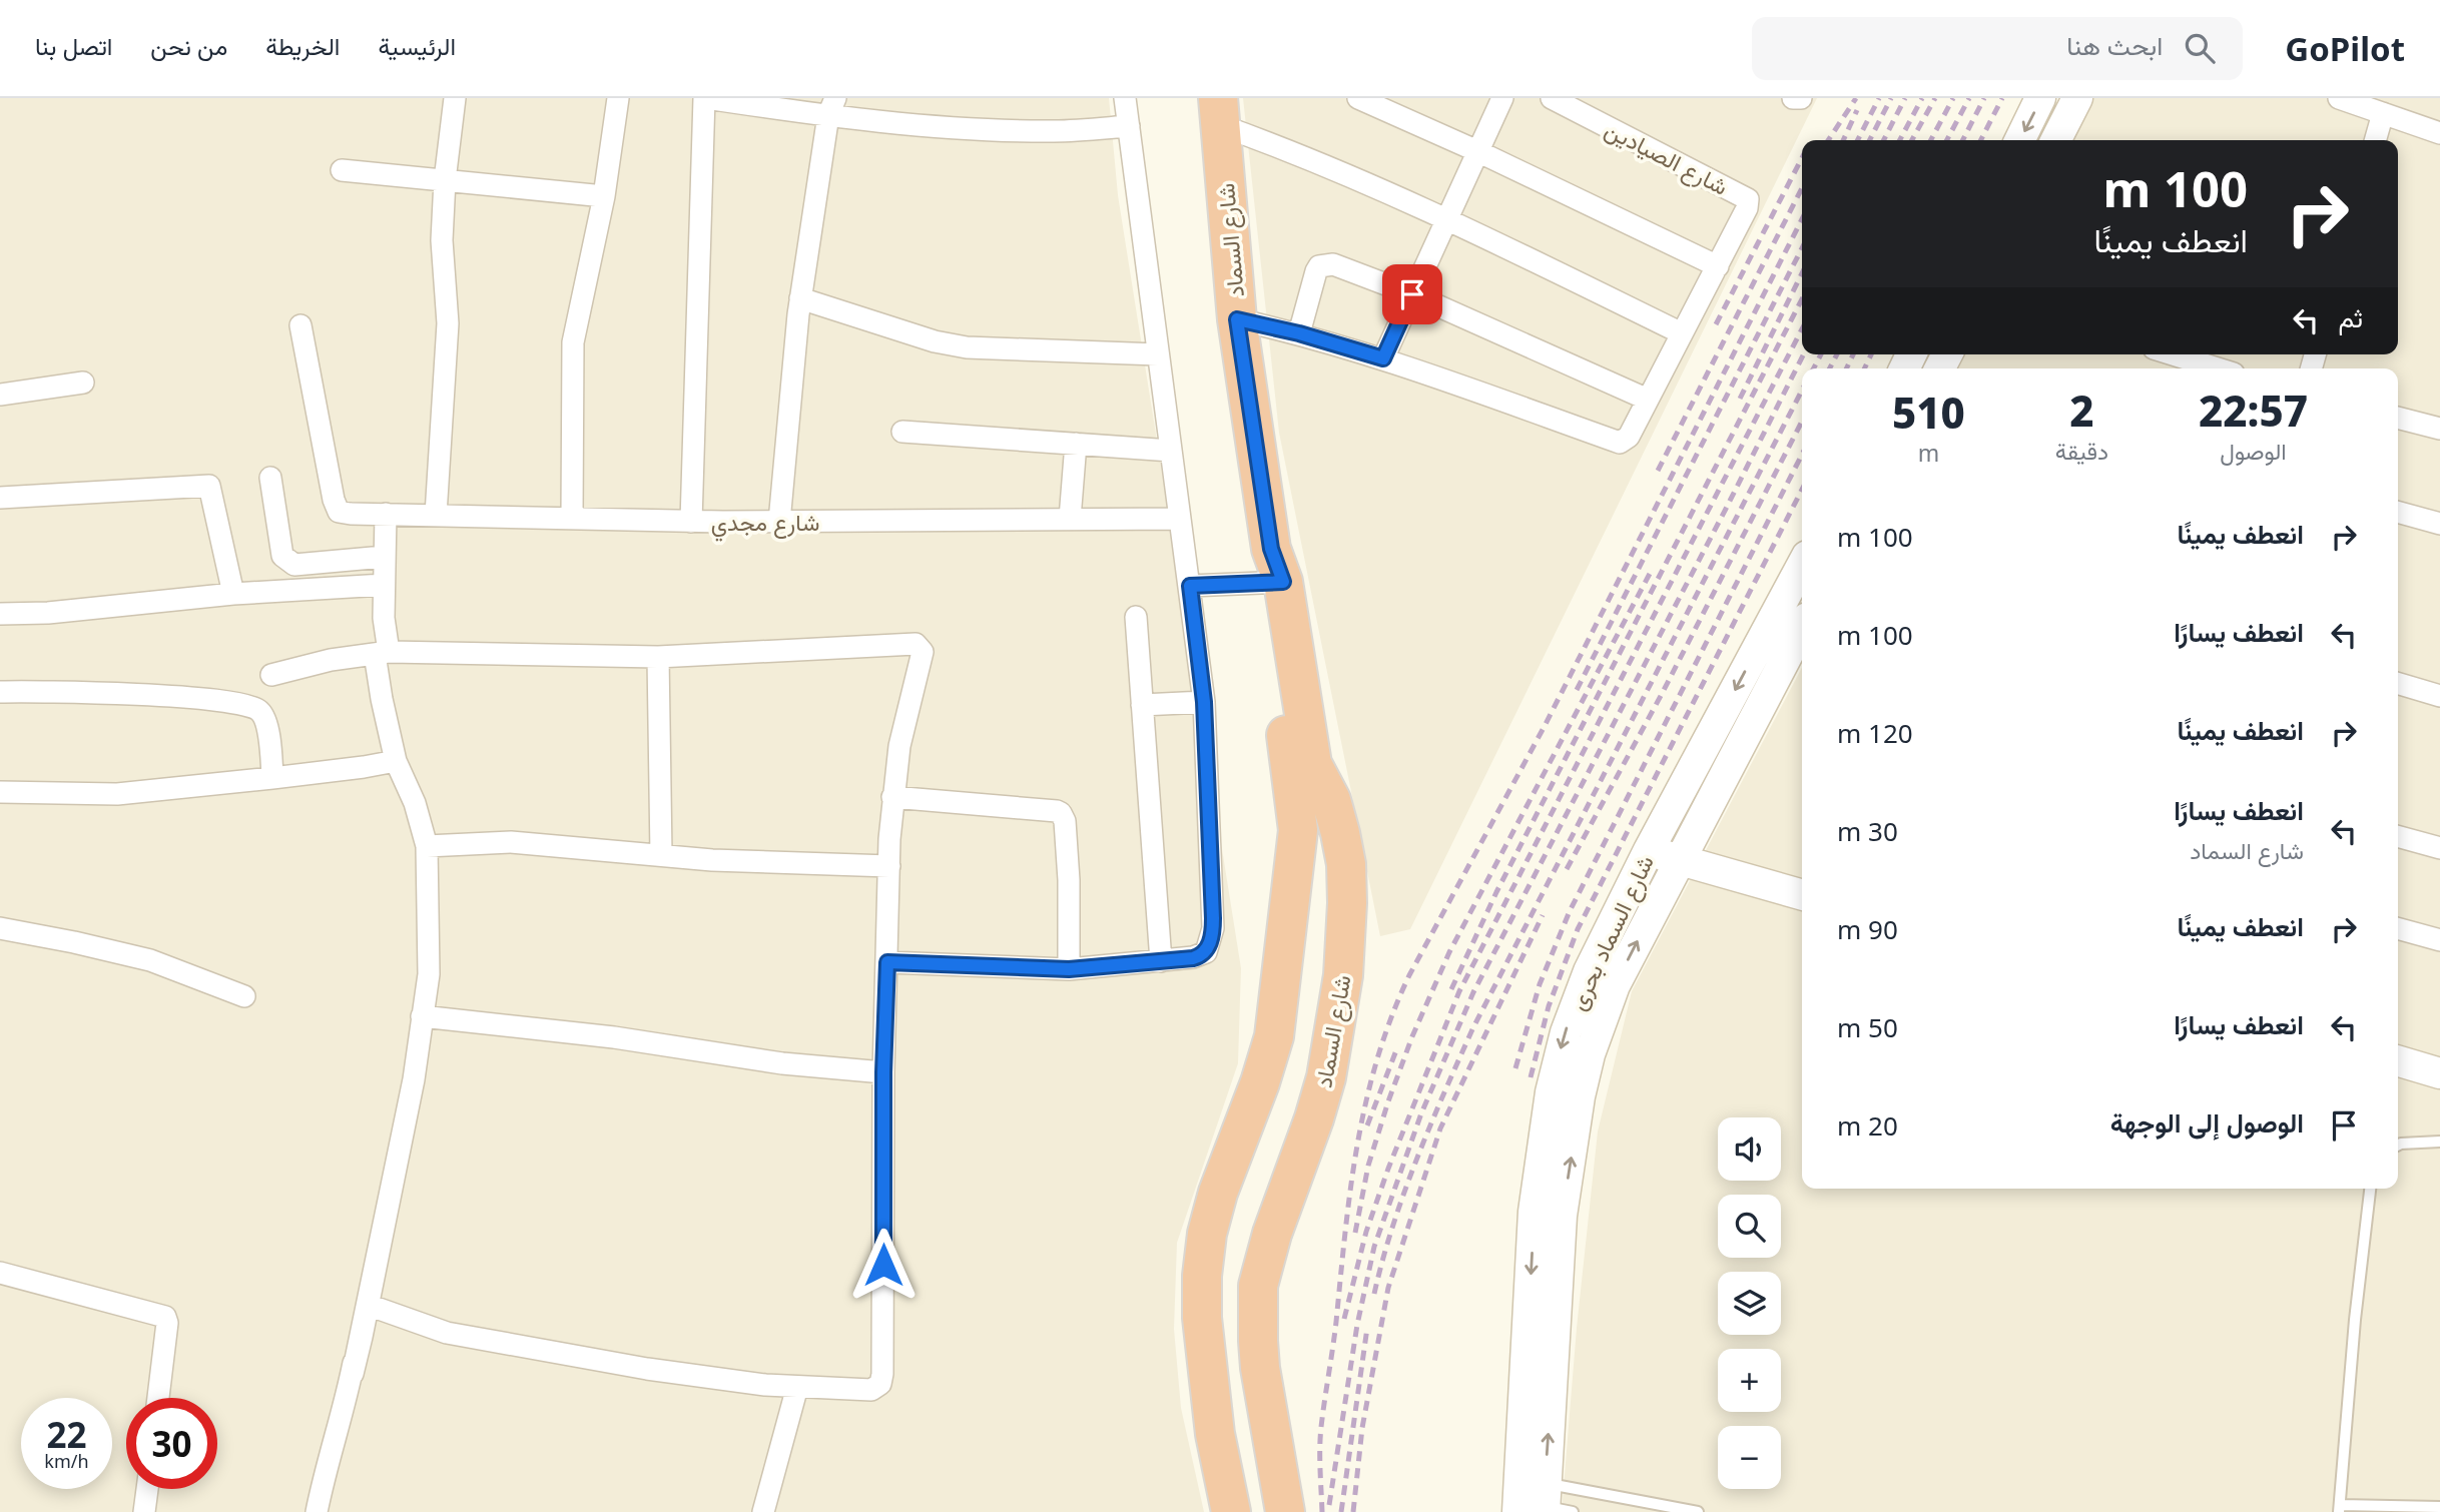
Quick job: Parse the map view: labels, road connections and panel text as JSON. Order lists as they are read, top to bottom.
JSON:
{
  "streets": {
    "highway": ["شارع السماد"],
    "street": ["شارع الصيادين", "شارع مجدي", "شارع السماد بحرى"]
  },
  "page": {
    "header": "GoPilot",
    "search": "ابحث هنا",
    "nav": [
      "الرئيسية",
      "الخريطة",
      "من نحن",
      "اتصل بنا"
    ],
    "turn": ["100 m", "انعطف يمينًا"],
    "then": "ثم",
    "eta": [
      "22:57",
      "الوصول",
      "2",
      "دقيقة",
      "510",
      "m"
    ],
    "list": [
      {
        "name": "انعطف يمينًا",
        "value": "100 m"
      },
      {
        "name": "انعطف يسارًا",
        "value": "100 m"
      },
      {
        "name": "انعطف يمينًا",
        "value": "120 m"
      },
      {
        "name": "انعطف يسارًا",
        "note": "شارع السماد",
        "value": "30 m"
      },
      {
        "name": "انعطف يمينًا",
        "value": "90 m"
      },
      {
        "name": "انعطف يسارًا",
        "value": "50 m"
      },
      {
        "name": "الوصول إلى الوجهة",
        "value": "20 m"
      }
    ],
    "map_buttons": ["+", "−"],
    "speed": "22 km/h",
    "limit": "30"
  }
}
